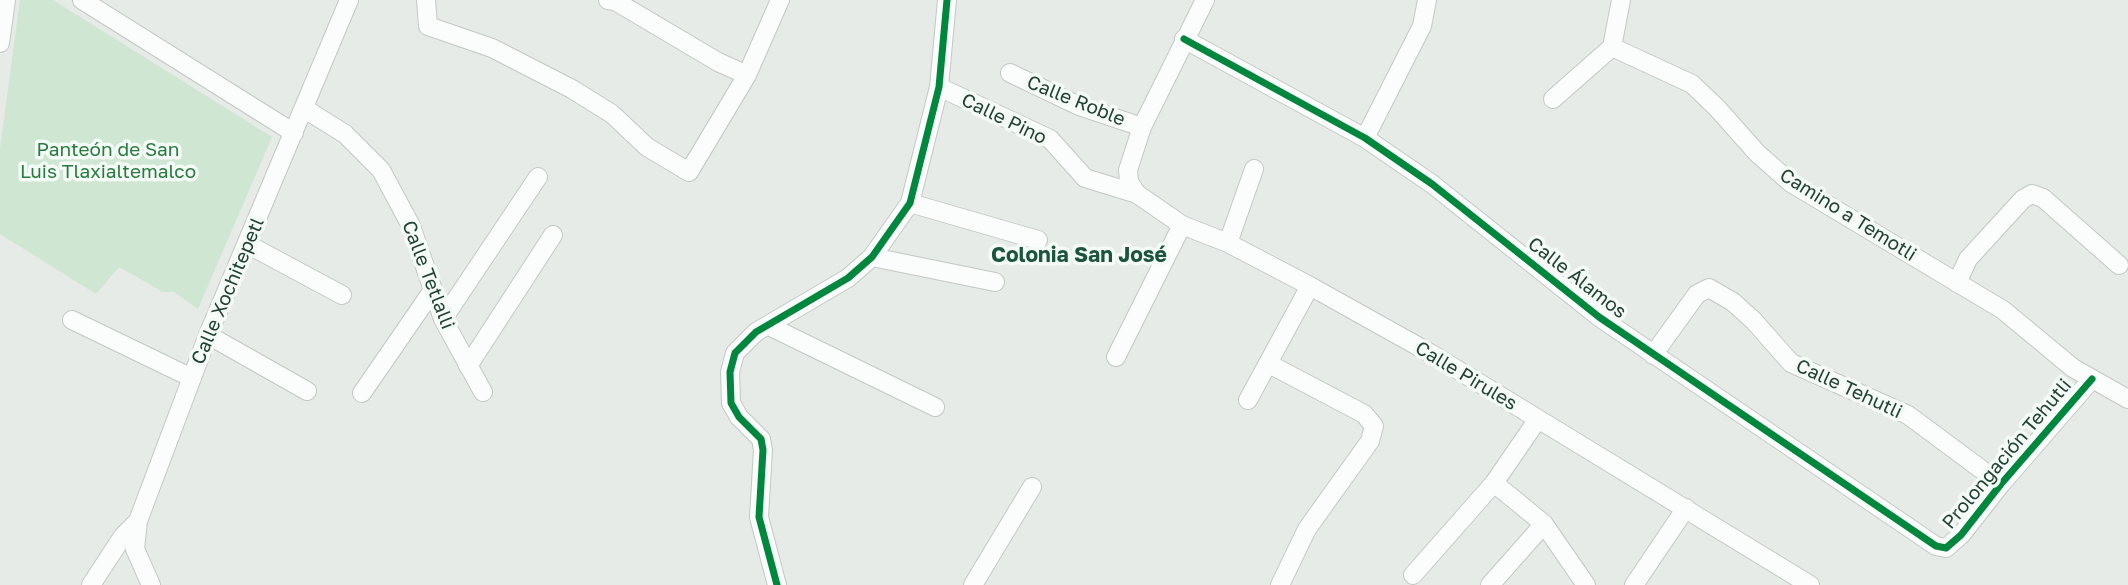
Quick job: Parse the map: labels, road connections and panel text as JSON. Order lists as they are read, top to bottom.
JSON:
{
  "streets": {
    "street": [
      "Calle Roble",
      "Calle Pino",
      "Camino a Temotli",
      "Calle Tetlalli",
      "Calle Álamos",
      "Calle Xochitepetl",
      "Calle Pirules",
      "Calle Tehutli",
      "Prolongación Tehutli"
    ]
  },
  "crossings": [
    ["Calle Pino", "Calle Pirules"],
    ["Camino a Temotli", "Prolongación Tehutli"],
    ["Calle Tetlalli", "Calle Xochitepetl"],
    ["Calle Álamos", "Calle Tehutli"],
    ["Calle Álamos", "Prolongación Tehutli"],
    ["Calle Tehutli", "Prolongación Tehutli"]
  ],
  "districts": ["Colonia San José"],
  "parks": ["Panteón de San Luis Tlaxialtemalco"]
}
